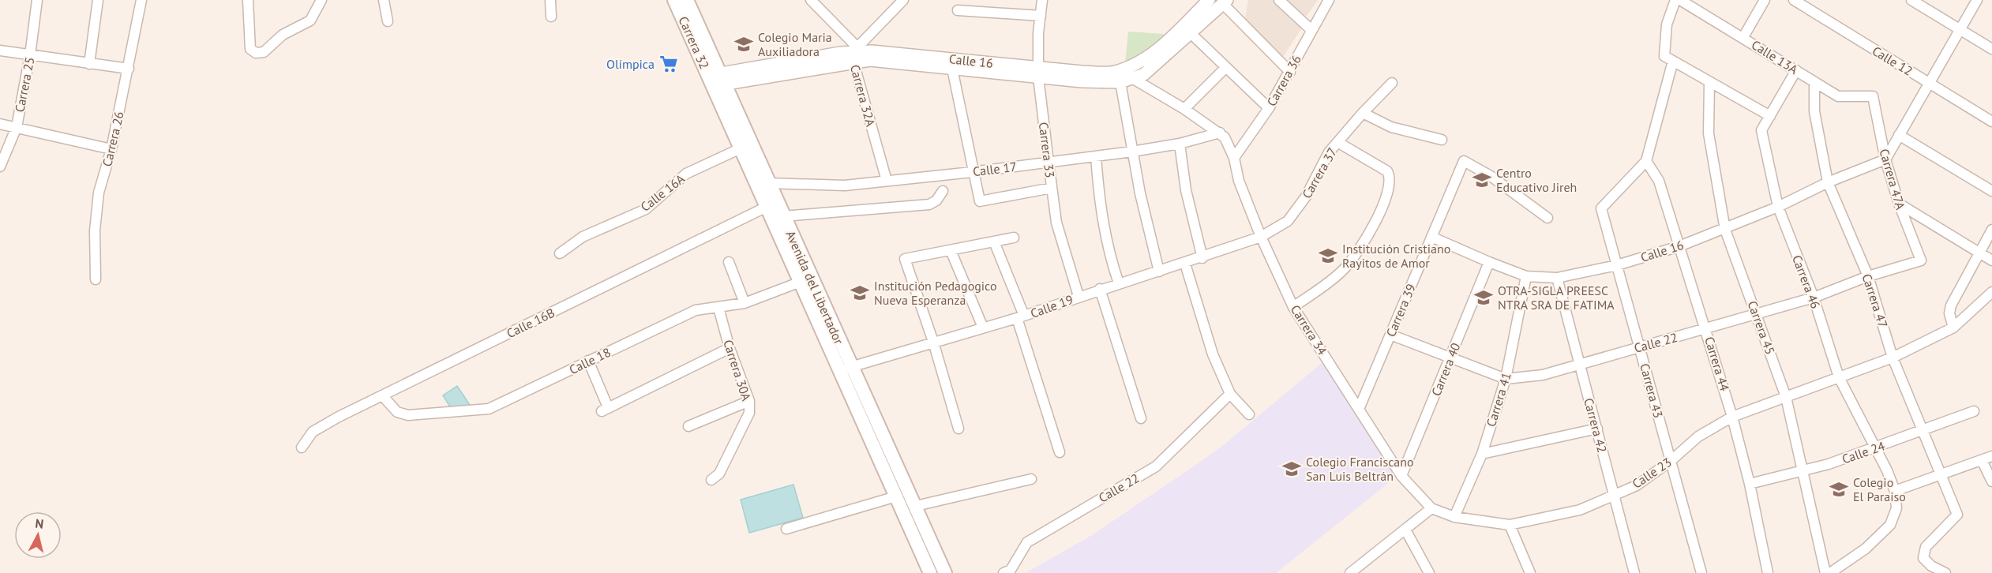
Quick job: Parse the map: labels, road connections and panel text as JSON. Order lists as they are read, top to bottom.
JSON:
{
  "streets": {
    "main road": ["Carrera 32", "Avenida del Libertador"],
    "street": [
      "Calle 13A",
      "Calle 16",
      "Calle 12",
      "Carrera 36",
      "Carrera 25",
      "Carrera 32A",
      "Carrera 26",
      "Carrera 33",
      "Calle 17",
      "Carrera 37",
      "Carrera 47A",
      "Calle 16A",
      "Carrera 46",
      "Carrera 47",
      "Calle 19",
      "Carrera 39",
      "Calle 16B",
      "Carrera 45",
      "Carrera 34",
      "Calle 22",
      "Calle 18",
      "Carrera 44",
      "Carrera 40",
      "Carrera 30A",
      "Carrera 43",
      "Carrera 41",
      "Carrera 42",
      "Calle 24",
      "Calle 23"
    ]
  },
  "crossings": [
    ["Carrera 32", "Calle 16"],
    ["Carrera 32", "Avenida del Libertador"],
    ["Calle 13A", "Carrera 47A"],
    ["Calle 13A", "Carrera 46"],
    ["Calle 13A", "Carrera 47"],
    ["Calle 16", "Carrera 32A"],
    ["Calle 16", "Carrera 33"],
    ["Calle 16", "Carrera 47A"],
    ["Calle 16", "Carrera 46"],
    ["Calle 16", "Avenida del Libertador"],
    ["Calle 16", "Carrera 47"],
    ["Calle 16", "Carrera 39"],
    ["Calle 16", "Carrera 45"],
    ["Calle 16", "Carrera 44"],
    ["Calle 16", "Carrera 40"],
    ["Calle 16", "Carrera 43"],
    ["Calle 16", "Carrera 41"],
    ["Calle 16", "Carrera 42"],
    ["Carrera 36", "Carrera 34"],
    ["Carrera 32A", "Calle 17"],
    ["Carrera 33", "Calle 17"],
    ["Carrera 33", "Calle 19"],
    ["Calle 17", "Avenida del Libertador"],
    ["Calle 17", "Carrera 34"],
    ["Carrera 37", "Calle 19"],
    ["Carrera 37", "Carrera 34"],
    ["Carrera 47A", "Calle 22"],
    ["Calle 16A", "Avenida del Libertador"],
    ["Carrera 46", "Calle 22"],
    ["Carrera 46", "Calle 24"],
    ["Carrera 46", "Calle 23"],
    ["Avenida del Libertador", "Calle 19"],
    ["Avenida del Libertador", "Calle 16B"],
    ["Avenida del Libertador", "Calle 18"],
    ["Carrera 47", "Calle 22"],
    ["Carrera 47", "Calle 24"],
    ["Carrera 47", "Calle 23"],
    ["Calle 19", "Carrera 34"],
    ["Carrera 39", "Carrera 34"],
    ["Carrera 39", "Calle 22"],
    ["Calle 16B", "Calle 18"],
    ["Carrera 45", "Calle 22"],
    ["Carrera 45", "Calle 24"],
    ["Carrera 45", "Calle 23"],
    ["Carrera 34", "Carrera 40"],
    ["Carrera 34", "Calle 23"],
    ["Calle 22", "Carrera 44"],
    ["Calle 22", "Carrera 40"],
    ["Calle 22", "Carrera 43"],
    ["Calle 22", "Carrera 41"],
    ["Calle 22", "Carrera 42"],
    ["Calle 18", "Carrera 30A"],
    ["Carrera 44", "Carrera 43"],
    ["Carrera 44", "Calle 24"],
    ["Carrera 44", "Calle 23"],
    ["Carrera 43", "Calle 23"],
    ["Carrera 41", "Calle 23"],
    ["Carrera 42", "Calle 23"]
  ],
  "places": {
    "school or university": [
      "Colegio Maria Auxiliadora",
      "Centro Educativo Jireh",
      "Institución Cristiano Rayitos de Amor",
      "Institución Pedagogico Nueva Esperanza",
      "OTRA-SIGLA PREESC NTRA SRA DE FATIMA",
      "Colegio Franciscano San Luis Beltrán",
      "Colegio El Paraiso"
    ],
    "supermarket": ["Olímpica"]
  },
  "north": "top"
}
